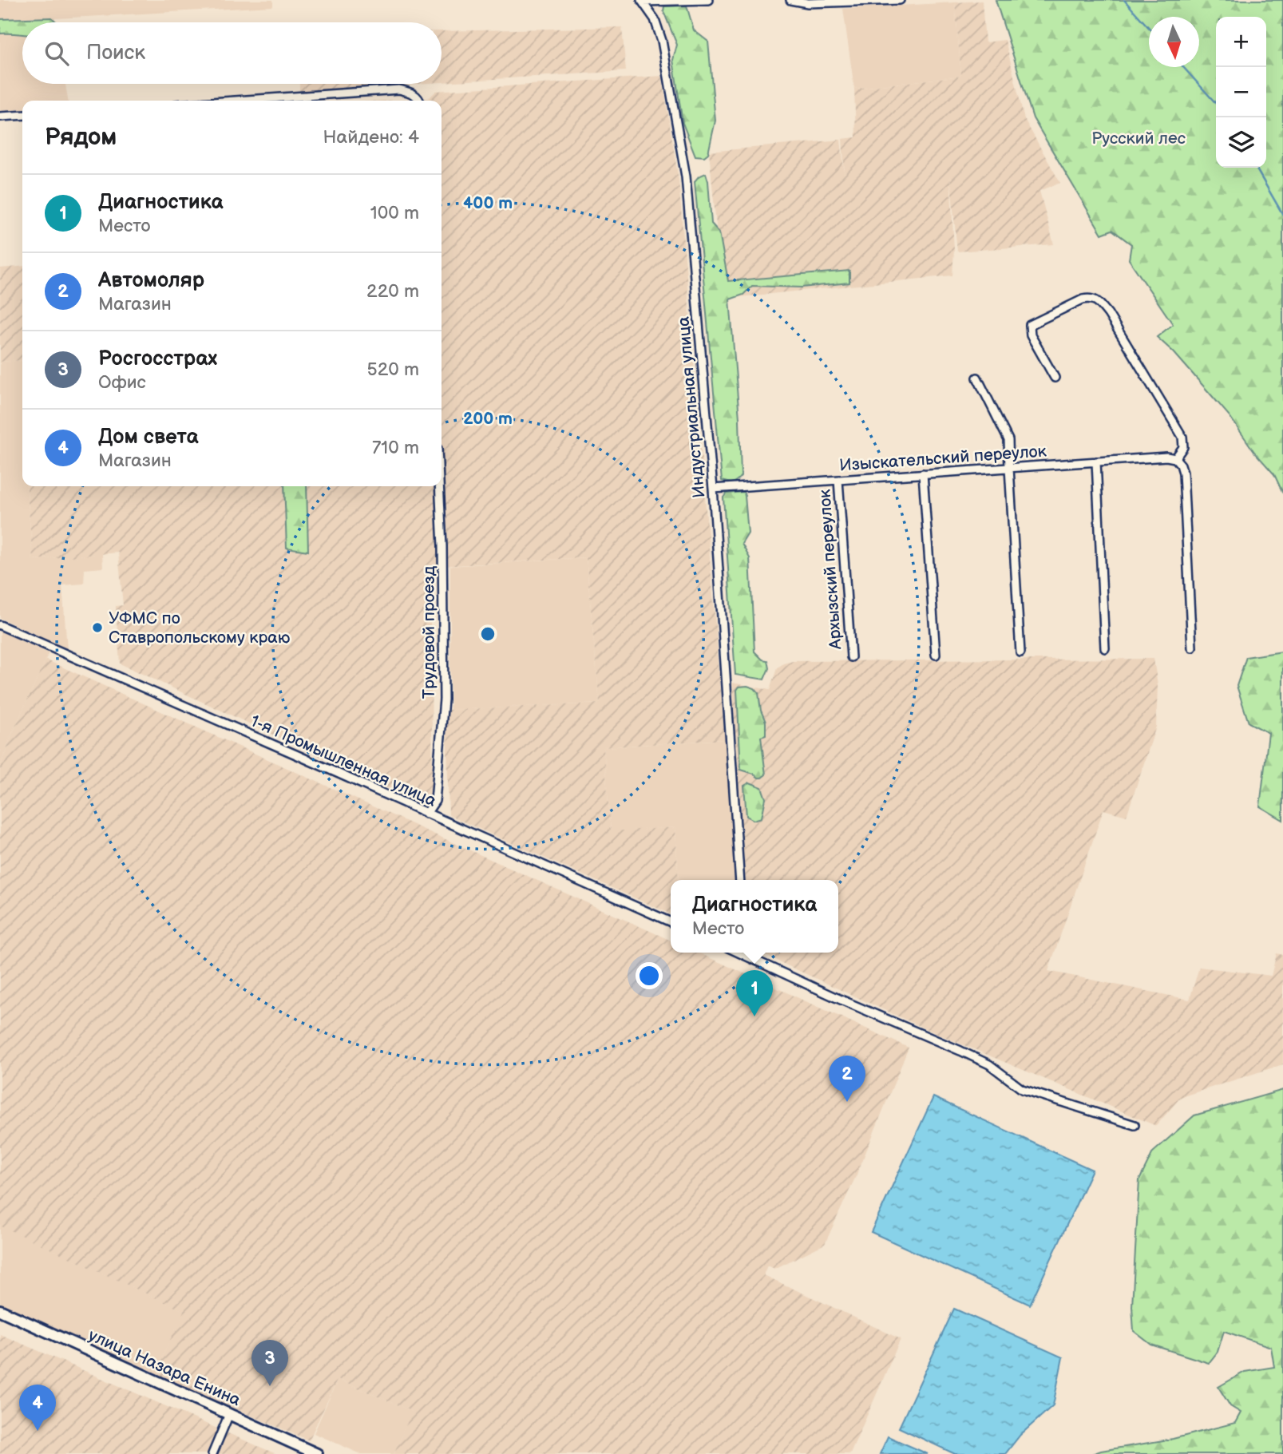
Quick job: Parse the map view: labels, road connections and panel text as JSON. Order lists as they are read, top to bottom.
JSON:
{
  "streets": {
    "main road": ["улица Назара Енина"],
    "street": [
      "Индустриальная улица",
      "Изыскательский переулок",
      "Архызский переулок",
      "Трудовой проезд",
      "1-я Промышленная улица"
    ]
  },
  "crossings": [
    ["Индустриальная улица", "Изыскательский переулок"],
    ["Изыскательский переулок", "Архызский переулок"],
    ["Трудовой проезд", "1-я Промышленная улица"]
  ],
  "parks": ["Русский лес"],
  "places": ["УФМС по Ставропольскому краю"],
  "north": "bottom",
  "page": {
    "map_buttons": ["+", "−"],
    "search": "Поиск",
    "heading": ["Рядом", "Найдено: 4"],
    "list": [
      {
        "mark": "1",
        "name": "Диагностика",
        "note": "Место",
        "value": "100 m"
      },
      {
        "mark": "2",
        "name": "Автомоляр",
        "note": "Магазин",
        "value": "220 m"
      },
      {
        "mark": "3",
        "name": "Росгосстрах",
        "note": "Офис",
        "value": "520 m"
      },
      {
        "mark": "4",
        "name": "Дом света",
        "note": "Магазин",
        "value": "710 m"
      }
    ],
    "popup": ["Диагностика", "Место"],
    "pins": [
      "1",
      "2",
      "3",
      "4"
    ]
  },
  "rings": ["400 m", "200 m"]
}
